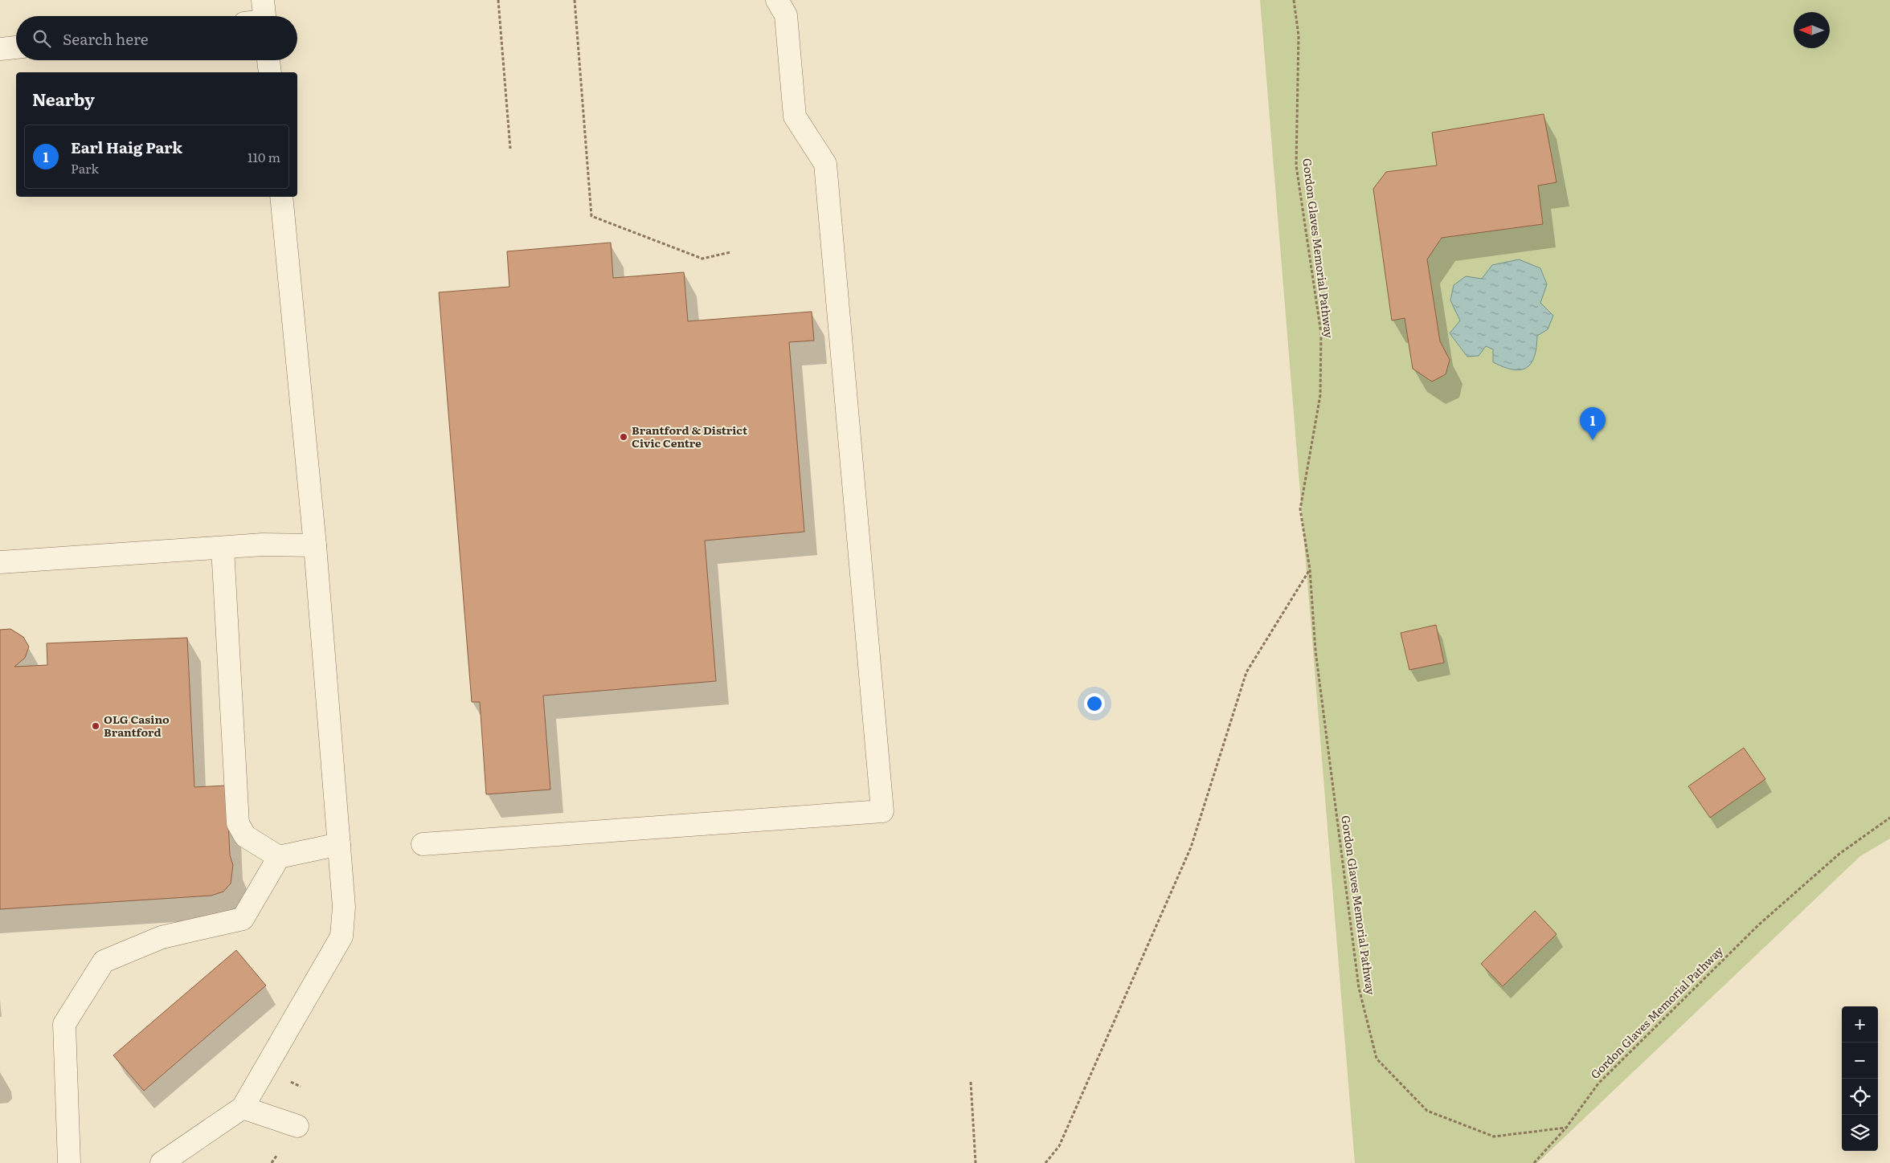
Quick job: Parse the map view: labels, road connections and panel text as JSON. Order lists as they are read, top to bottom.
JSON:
{
  "streets": {
    "path": ["Gordon Glaves Memorial Pathway"]
  },
  "places": ["Brantford & District Civic Centre", "OLG Casino Brantford"],
  "north": "left",
  "page": {
    "search": "Search here",
    "heading": "Nearby",
    "list": [
      {
        "mark": "1",
        "name": "Earl Haig Park",
        "note": "Park",
        "value": "110 m"
      }
    ],
    "pins": "1",
    "map_buttons": ["+", "−"]
  }
}
